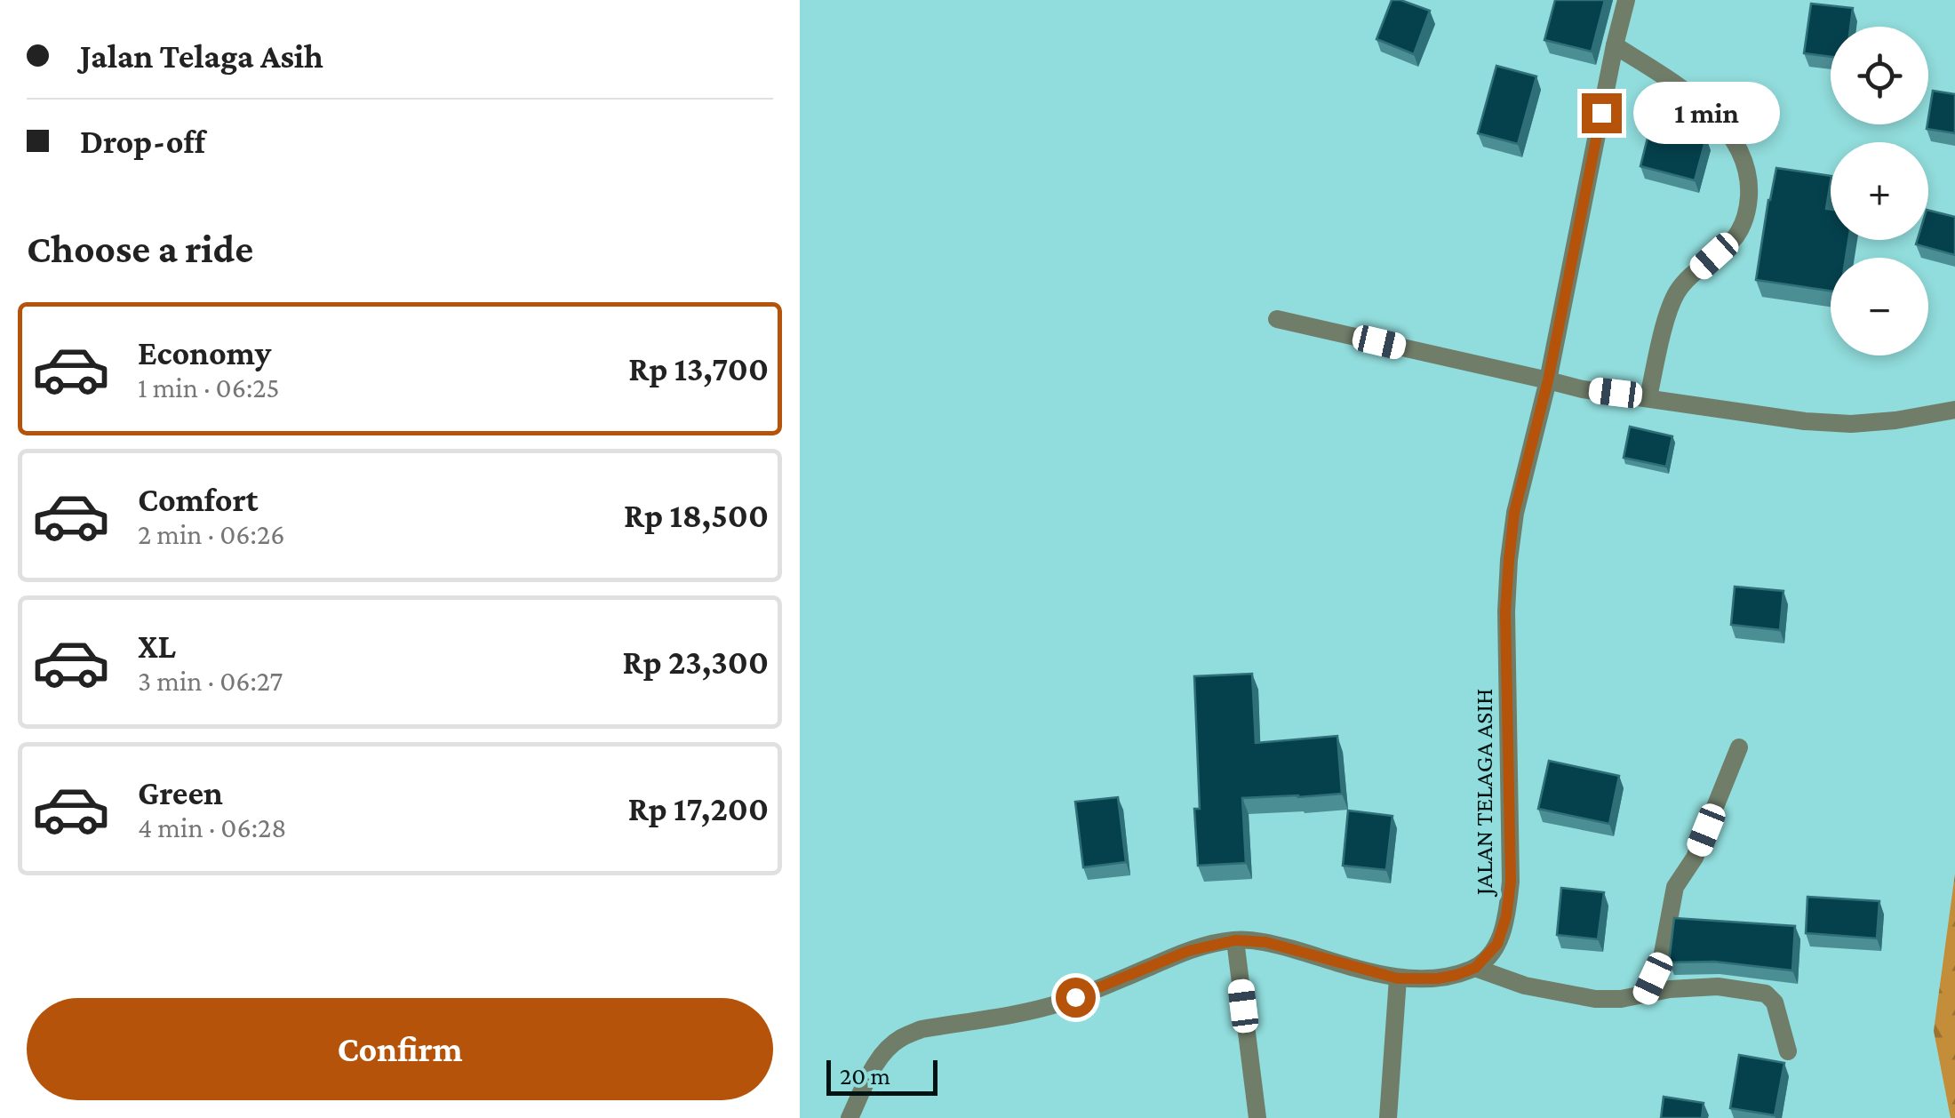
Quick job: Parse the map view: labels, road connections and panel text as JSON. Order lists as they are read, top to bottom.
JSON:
{
  "streets": {
    "street": ["JALAN TELAGA ASIH"]
  },
  "scale_bar": "20 m",
  "page": {
    "banner": ["Jalan Telaga Asih", "Drop-off"],
    "map_buttons": ["+", "−"],
    "bubble": "1 min",
    "heading": "Choose a ride",
    "list": [
      {
        "name": "Economy",
        "note": "1 min · 06:25",
        "value": "Rp 13,700"
      },
      {
        "name": "Comfort",
        "note": "2 min · 06:26",
        "value": "Rp 18,500"
      },
      {
        "name": "XL",
        "note": "3 min · 06:27",
        "value": "Rp 23,300"
      },
      {
        "name": "Green",
        "note": "4 min · 06:28",
        "value": "Rp 17,200"
      }
    ],
    "buttons": "Confirm",
    "scale": "20 m"
  }
}
